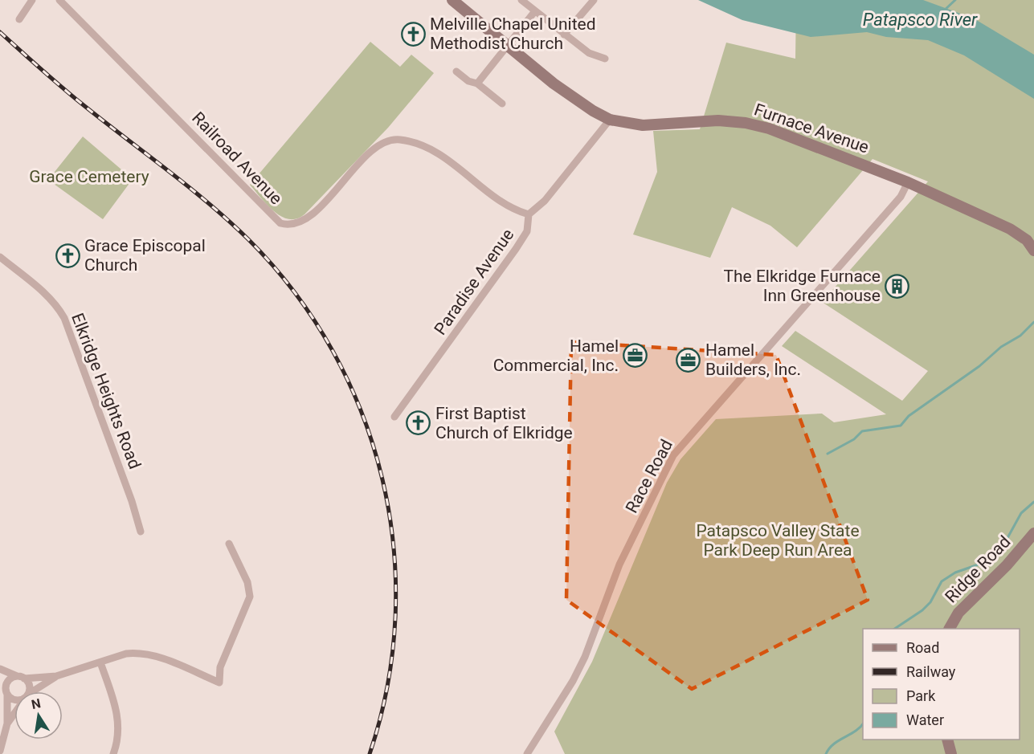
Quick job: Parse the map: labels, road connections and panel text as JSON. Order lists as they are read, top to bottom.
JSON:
{
  "streets": {
    "street": [
      "Furnace Avenue",
      "Railroad Avenue",
      "Paradise Avenue",
      "Elkridge Heights Road",
      "Race Road",
      "Ridge Road"
    ]
  },
  "crossings": [
    ["Furnace Avenue", "Paradise Avenue"],
    ["Furnace Avenue", "Race Road"],
    ["Railroad Avenue", "Paradise Avenue"]
  ],
  "water": ["Patapsco River"],
  "parks": ["Grace Cemetery", "Patapsco Valley State Park Deep Run Area"],
  "places": {
    "church": ["Melville Chapel United Methodist Church", "Grace Episcopal Church", "First Baptist Church of Elkridge"],
    "building": ["The Elkridge Furnace Inn Greenhouse"],
    "office": ["Hamel Commercial, Inc.", "Hamel Builders, Inc."]
  },
  "legend": [
    "Road",
    "Railway",
    "Park",
    "Water"
  ],
  "north": "top"
}
